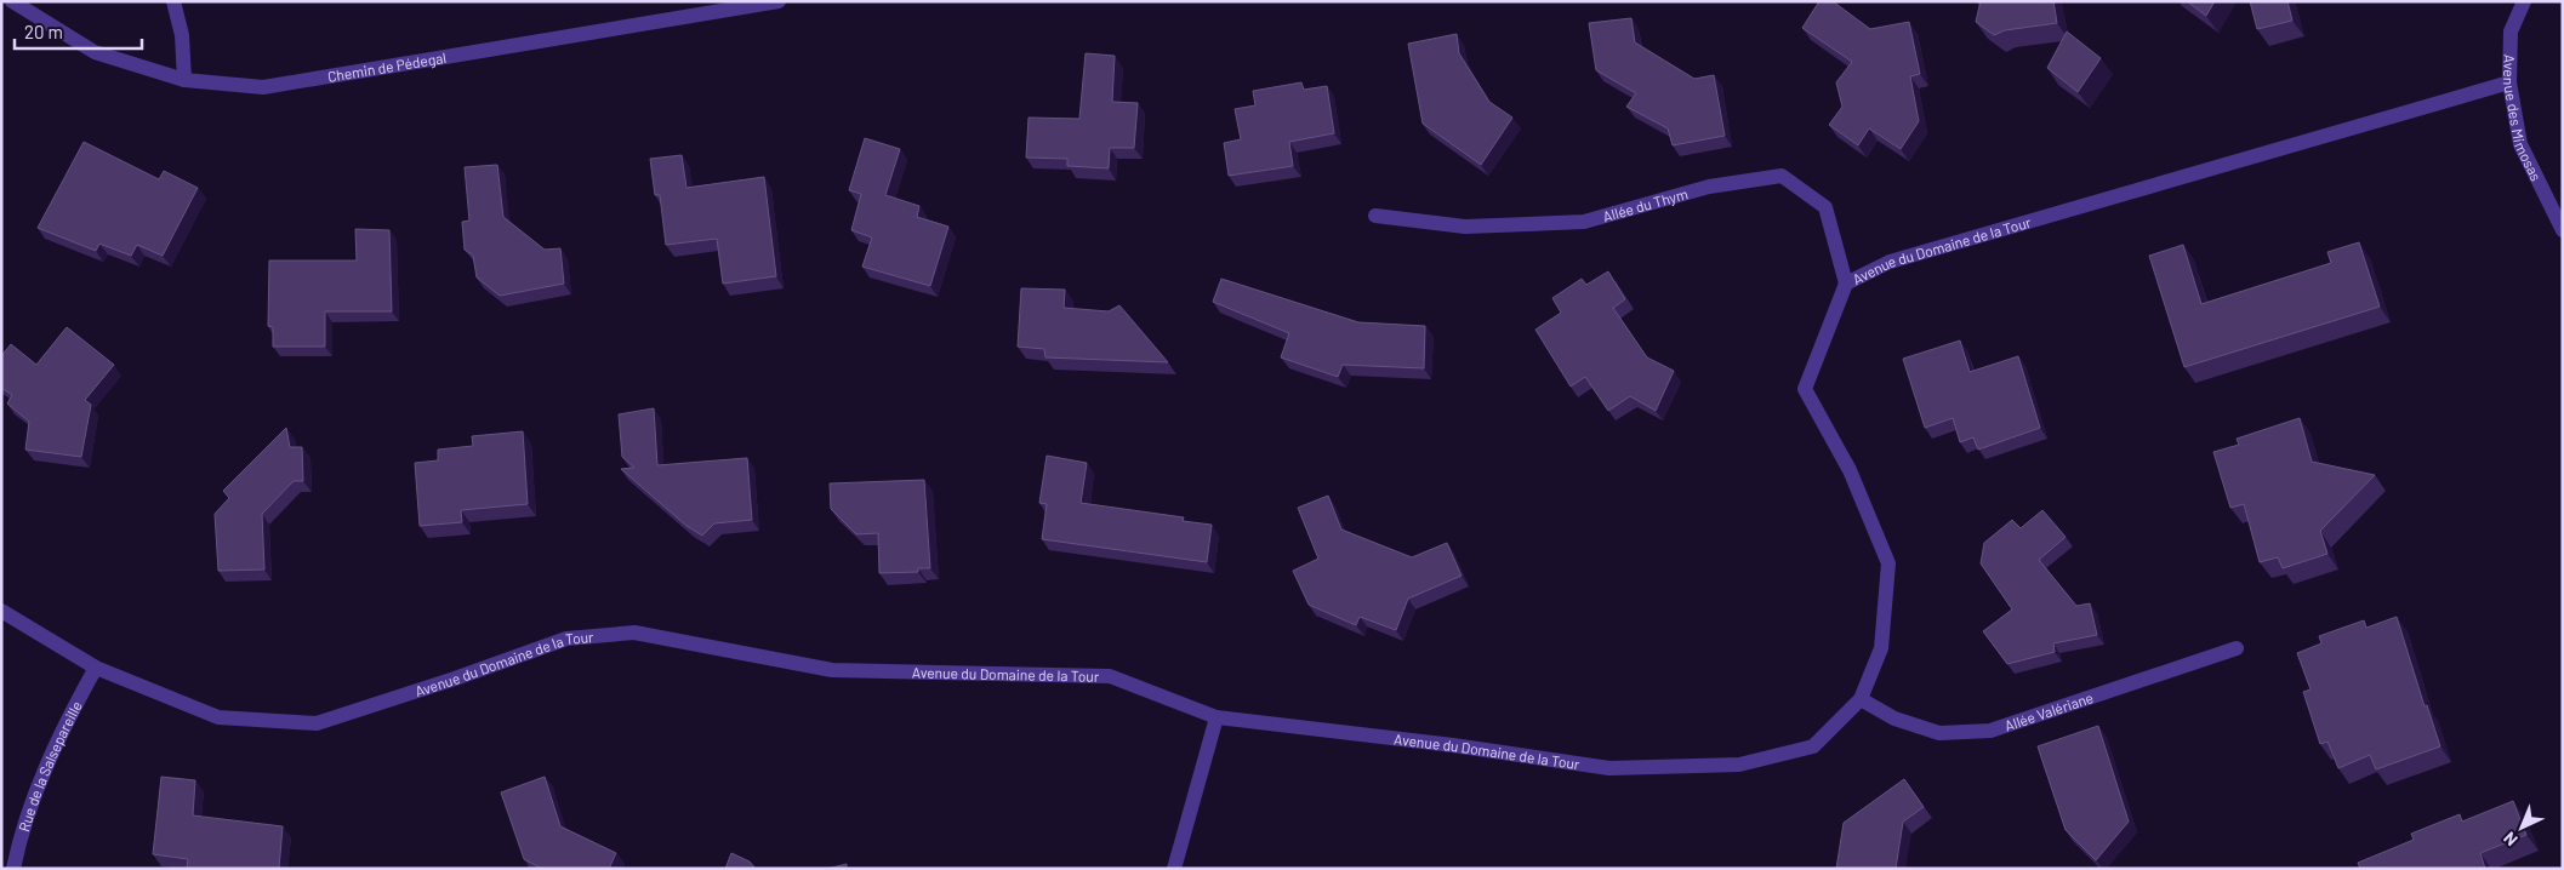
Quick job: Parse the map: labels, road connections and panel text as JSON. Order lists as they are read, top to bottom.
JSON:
{
  "streets": {
    "street": [
      "Chemin de Pédegal",
      "Avenue des Mimosas",
      "Allée du Thym",
      "Avenue du Domaine de la Tour",
      "Allée Valériane",
      "Rue de la Salsepareille"
    ]
  },
  "crossings": [
    ["Avenue des Mimosas", "Avenue du Domaine de la Tour"],
    ["Allée du Thym", "Avenue du Domaine de la Tour"],
    ["Avenue du Domaine de la Tour", "Allée Valériane"],
    ["Avenue du Domaine de la Tour", "Rue de la Salsepareille"]
  ],
  "scale_bar": "20 m",
  "north": "bottom left"
}
